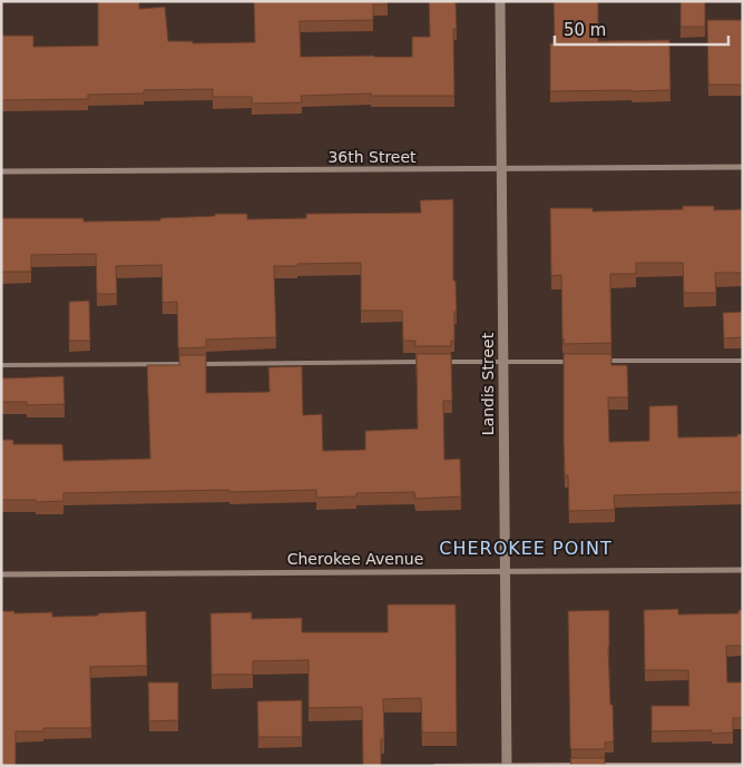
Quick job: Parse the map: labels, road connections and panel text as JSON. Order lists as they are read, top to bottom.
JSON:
{
  "streets": {
    "street": ["36th Street", "Landis Street", "Cherokee Avenue"]
  },
  "crossings": [
    ["36th Street", "Landis Street"],
    ["Landis Street", "Cherokee Avenue"]
  ],
  "districts": ["CHEROKEE POINT"],
  "scale_bar": "50 m"
}
